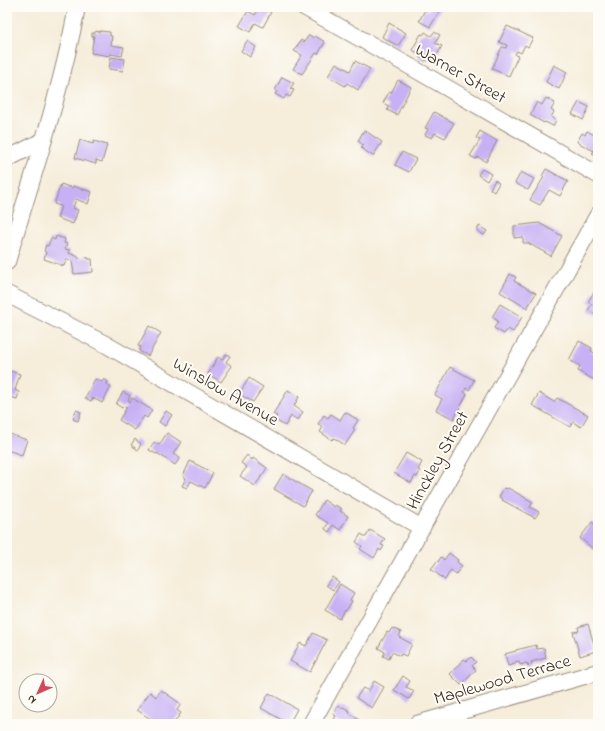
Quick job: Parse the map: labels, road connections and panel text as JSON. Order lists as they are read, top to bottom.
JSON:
{
  "streets": {
    "street": [
      "Warner Street",
      "Winslow Avenue",
      "Hinckley Street",
      "Maplewood Terrace"
    ]
  },
  "crossings": [
    ["Winslow Avenue", "Hinckley Street"]
  ],
  "north": "bottom left"
}
